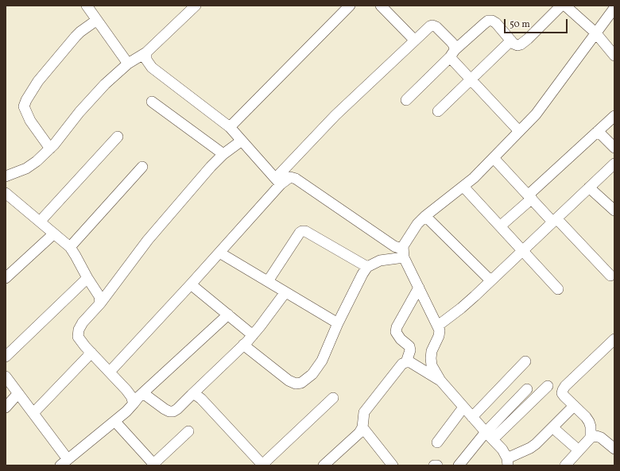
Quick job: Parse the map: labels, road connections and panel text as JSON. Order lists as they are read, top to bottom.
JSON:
{
  "scale_bar": "50 m"
}
